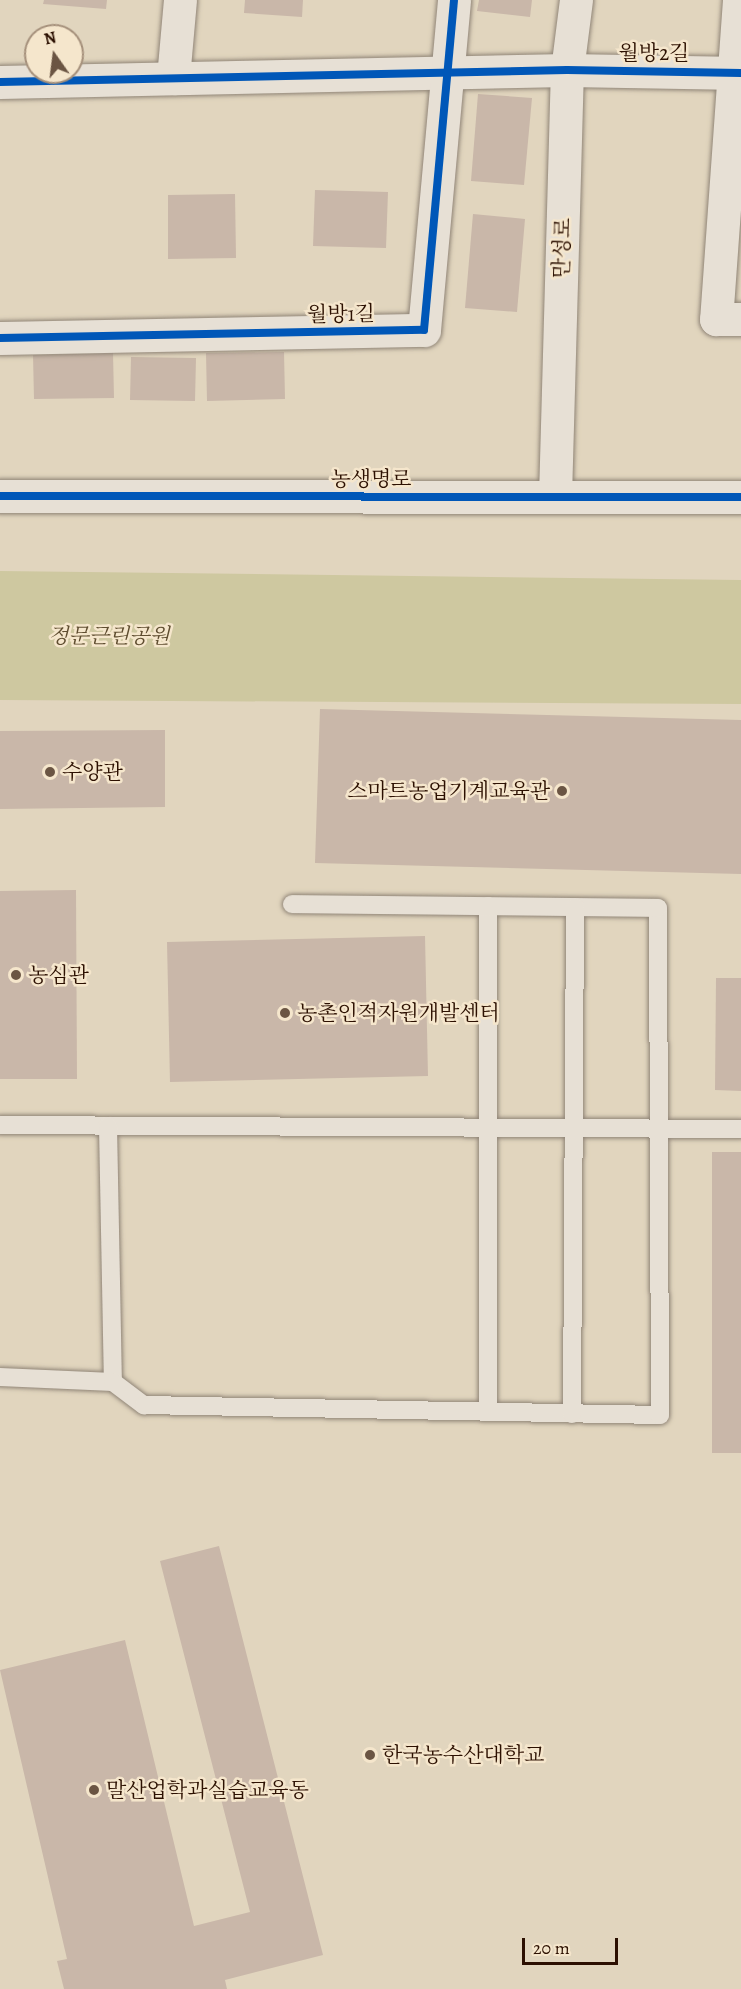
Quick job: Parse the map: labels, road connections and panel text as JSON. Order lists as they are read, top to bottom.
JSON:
{
  "streets": {
    "street": [
      "월방2길",
      "만성로",
      "월방1길",
      "농생명로"
    ]
  },
  "crossings": [
    ["월방2길", "만성로"],
    ["만성로", "농생명로"]
  ],
  "parks": ["정문근린공원"],
  "places": [
    "수양관",
    "스마트농업기계교육관",
    "농심관",
    "농촌인적자원개발센터",
    "한국농수산대학교",
    "말산업학과실습교육동"
  ],
  "scale_bar": "20 m",
  "north": "top"
}
